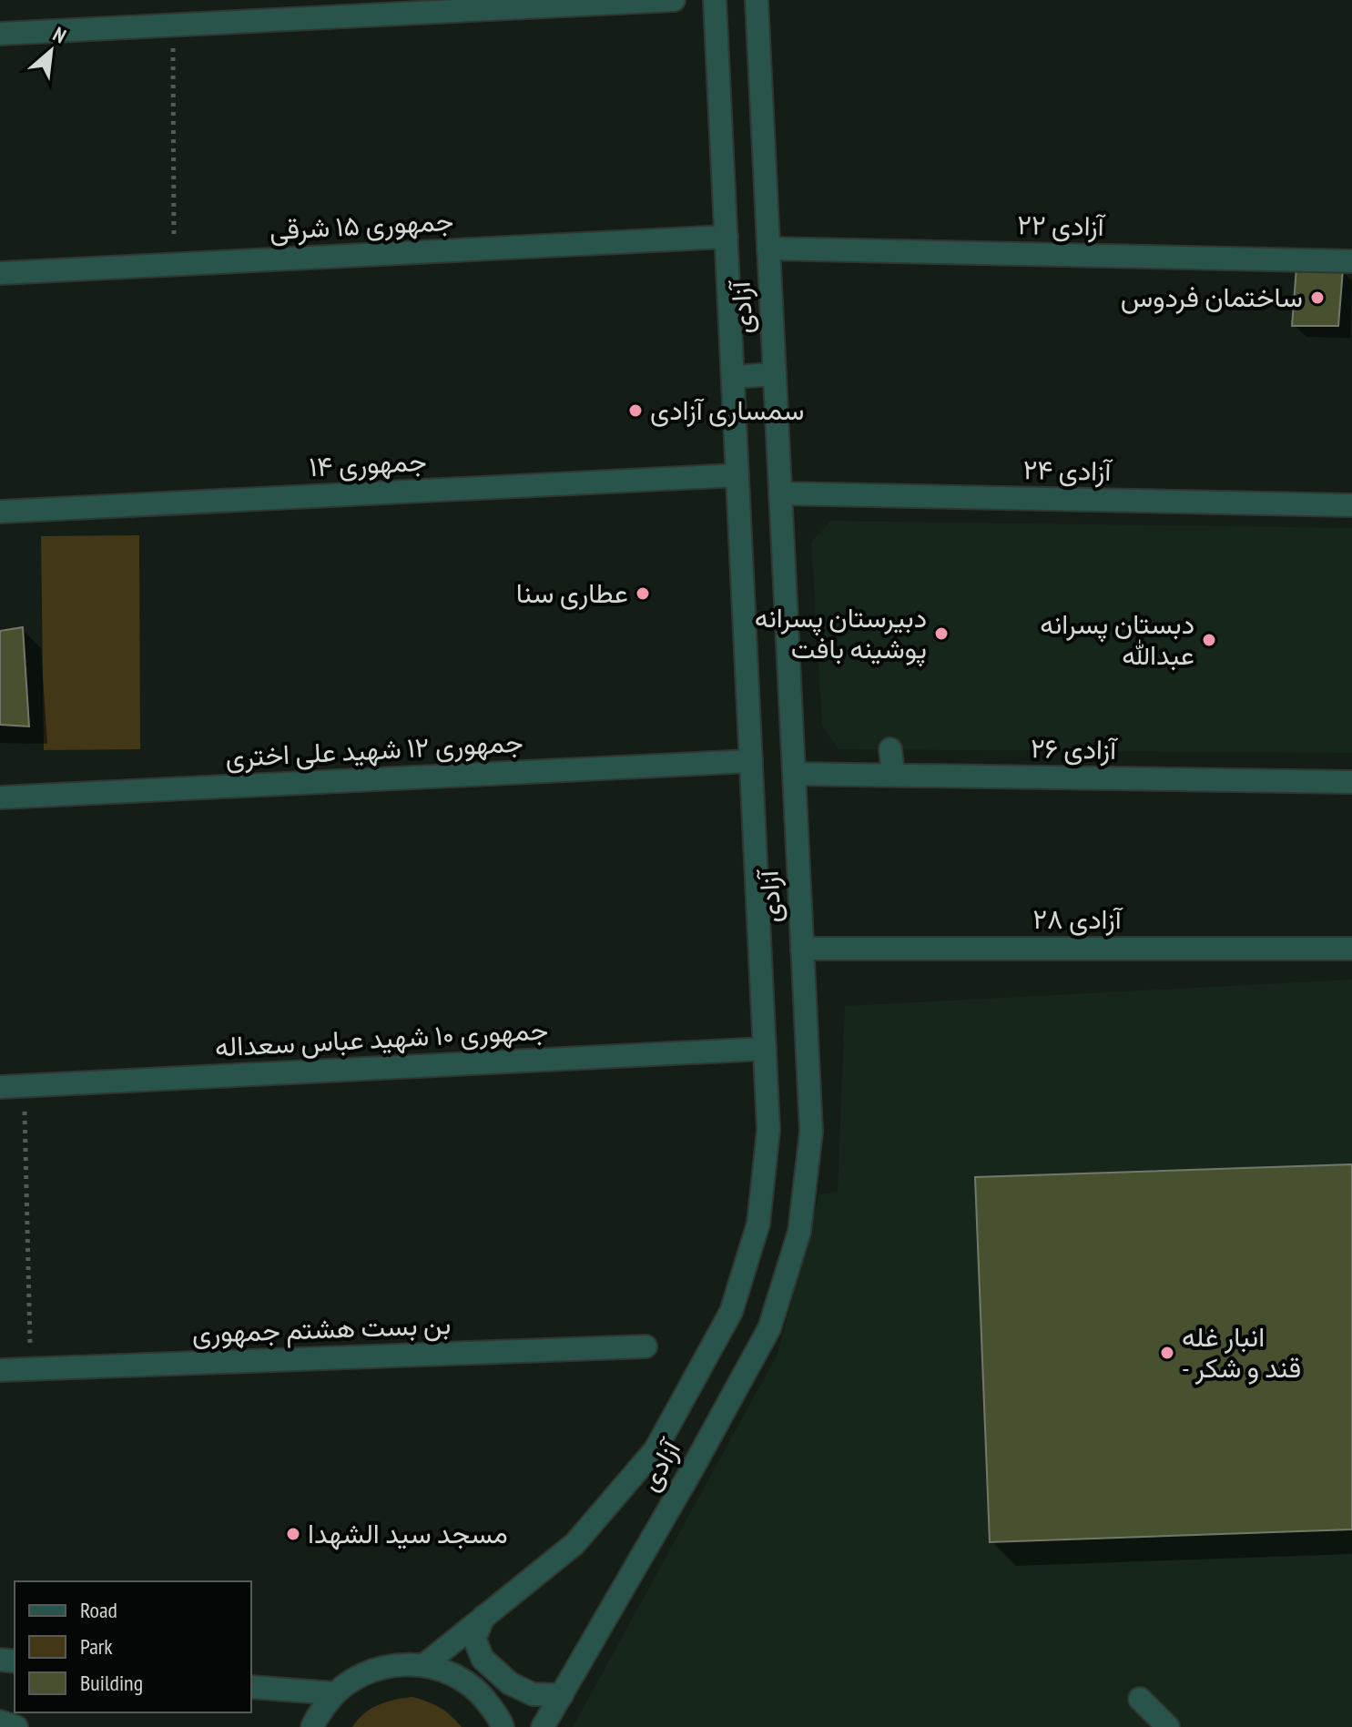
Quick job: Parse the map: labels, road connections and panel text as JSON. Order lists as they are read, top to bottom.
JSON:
{
  "streets": {
    "street": [
      "جمهوری ۱۵ شرقی",
      "آزادی ۲۲",
      "آزادی",
      "جمهوری ۱۴",
      "آزادی ۲۴",
      "آزادی ۲۶",
      "جمهوری ۱۲ شهید علی اختری",
      "آزادی ۲۸",
      "جمهوری ۱۰ شهید عباس سعداله",
      "بن بست هشتم جمهوری"
    ]
  },
  "crossings": [
    ["جمهوری ۱۵ شرقی", "آزادی"],
    ["آزادی ۲۲", "آزادی"],
    ["آزادی", "جمهوری ۱۴"],
    ["آزادی", "آزادی ۲۴"],
    ["آزادی", "آزادی ۲۶"],
    ["آزادی", "جمهوری ۱۲ شهید علی اختری"],
    ["آزادی", "آزادی ۲۸"],
    ["آزادی", "جمهوری ۱۰ شهید عباس سعداله"]
  ],
  "places": [
    "ساختمان فردوس",
    "سمساری آزادی",
    "عطاری سنا",
    "دبیرستان پسرانه پوشینه بافت",
    "دبستان پسرانه عبدالله",
    "انبار غله - قند و شکر",
    "مسجد سید الشهدا"
  ],
  "legend": ["Road", "Park", "Building"],
  "north": "top right"
}
